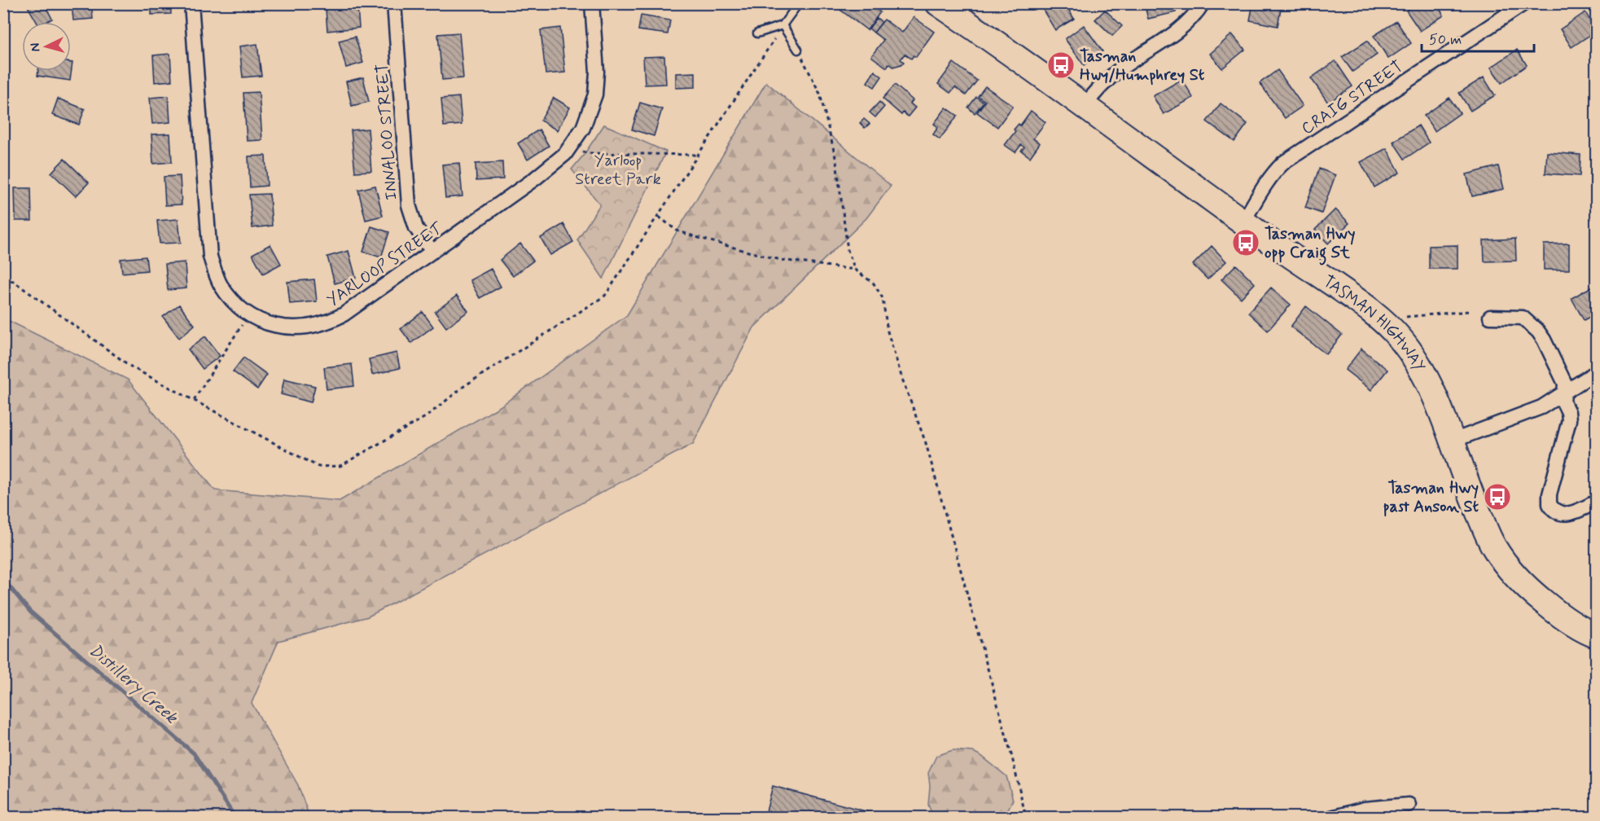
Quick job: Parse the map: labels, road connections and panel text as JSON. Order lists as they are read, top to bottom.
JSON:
{
  "streets": {
    "highway": ["TASMAN HIGHWAY"],
    "street": ["CRAIG STREET", "INNALOO STREET", "YARLOOP STREET"]
  },
  "crossings": [
    ["CRAIG STREET", "TASMAN HIGHWAY"],
    ["INNALOO STREET", "YARLOOP STREET"]
  ],
  "water": ["Distillery Creek"],
  "parks": ["Yarloop Street Park"],
  "places": {
    "bus stop": ["Tasman Hwy/Humphrey St", "Tasman Hwy opp Craig St", "Tasman Hwy past Anson St"]
  },
  "scale_bar": "50 m",
  "north": "left"
}
